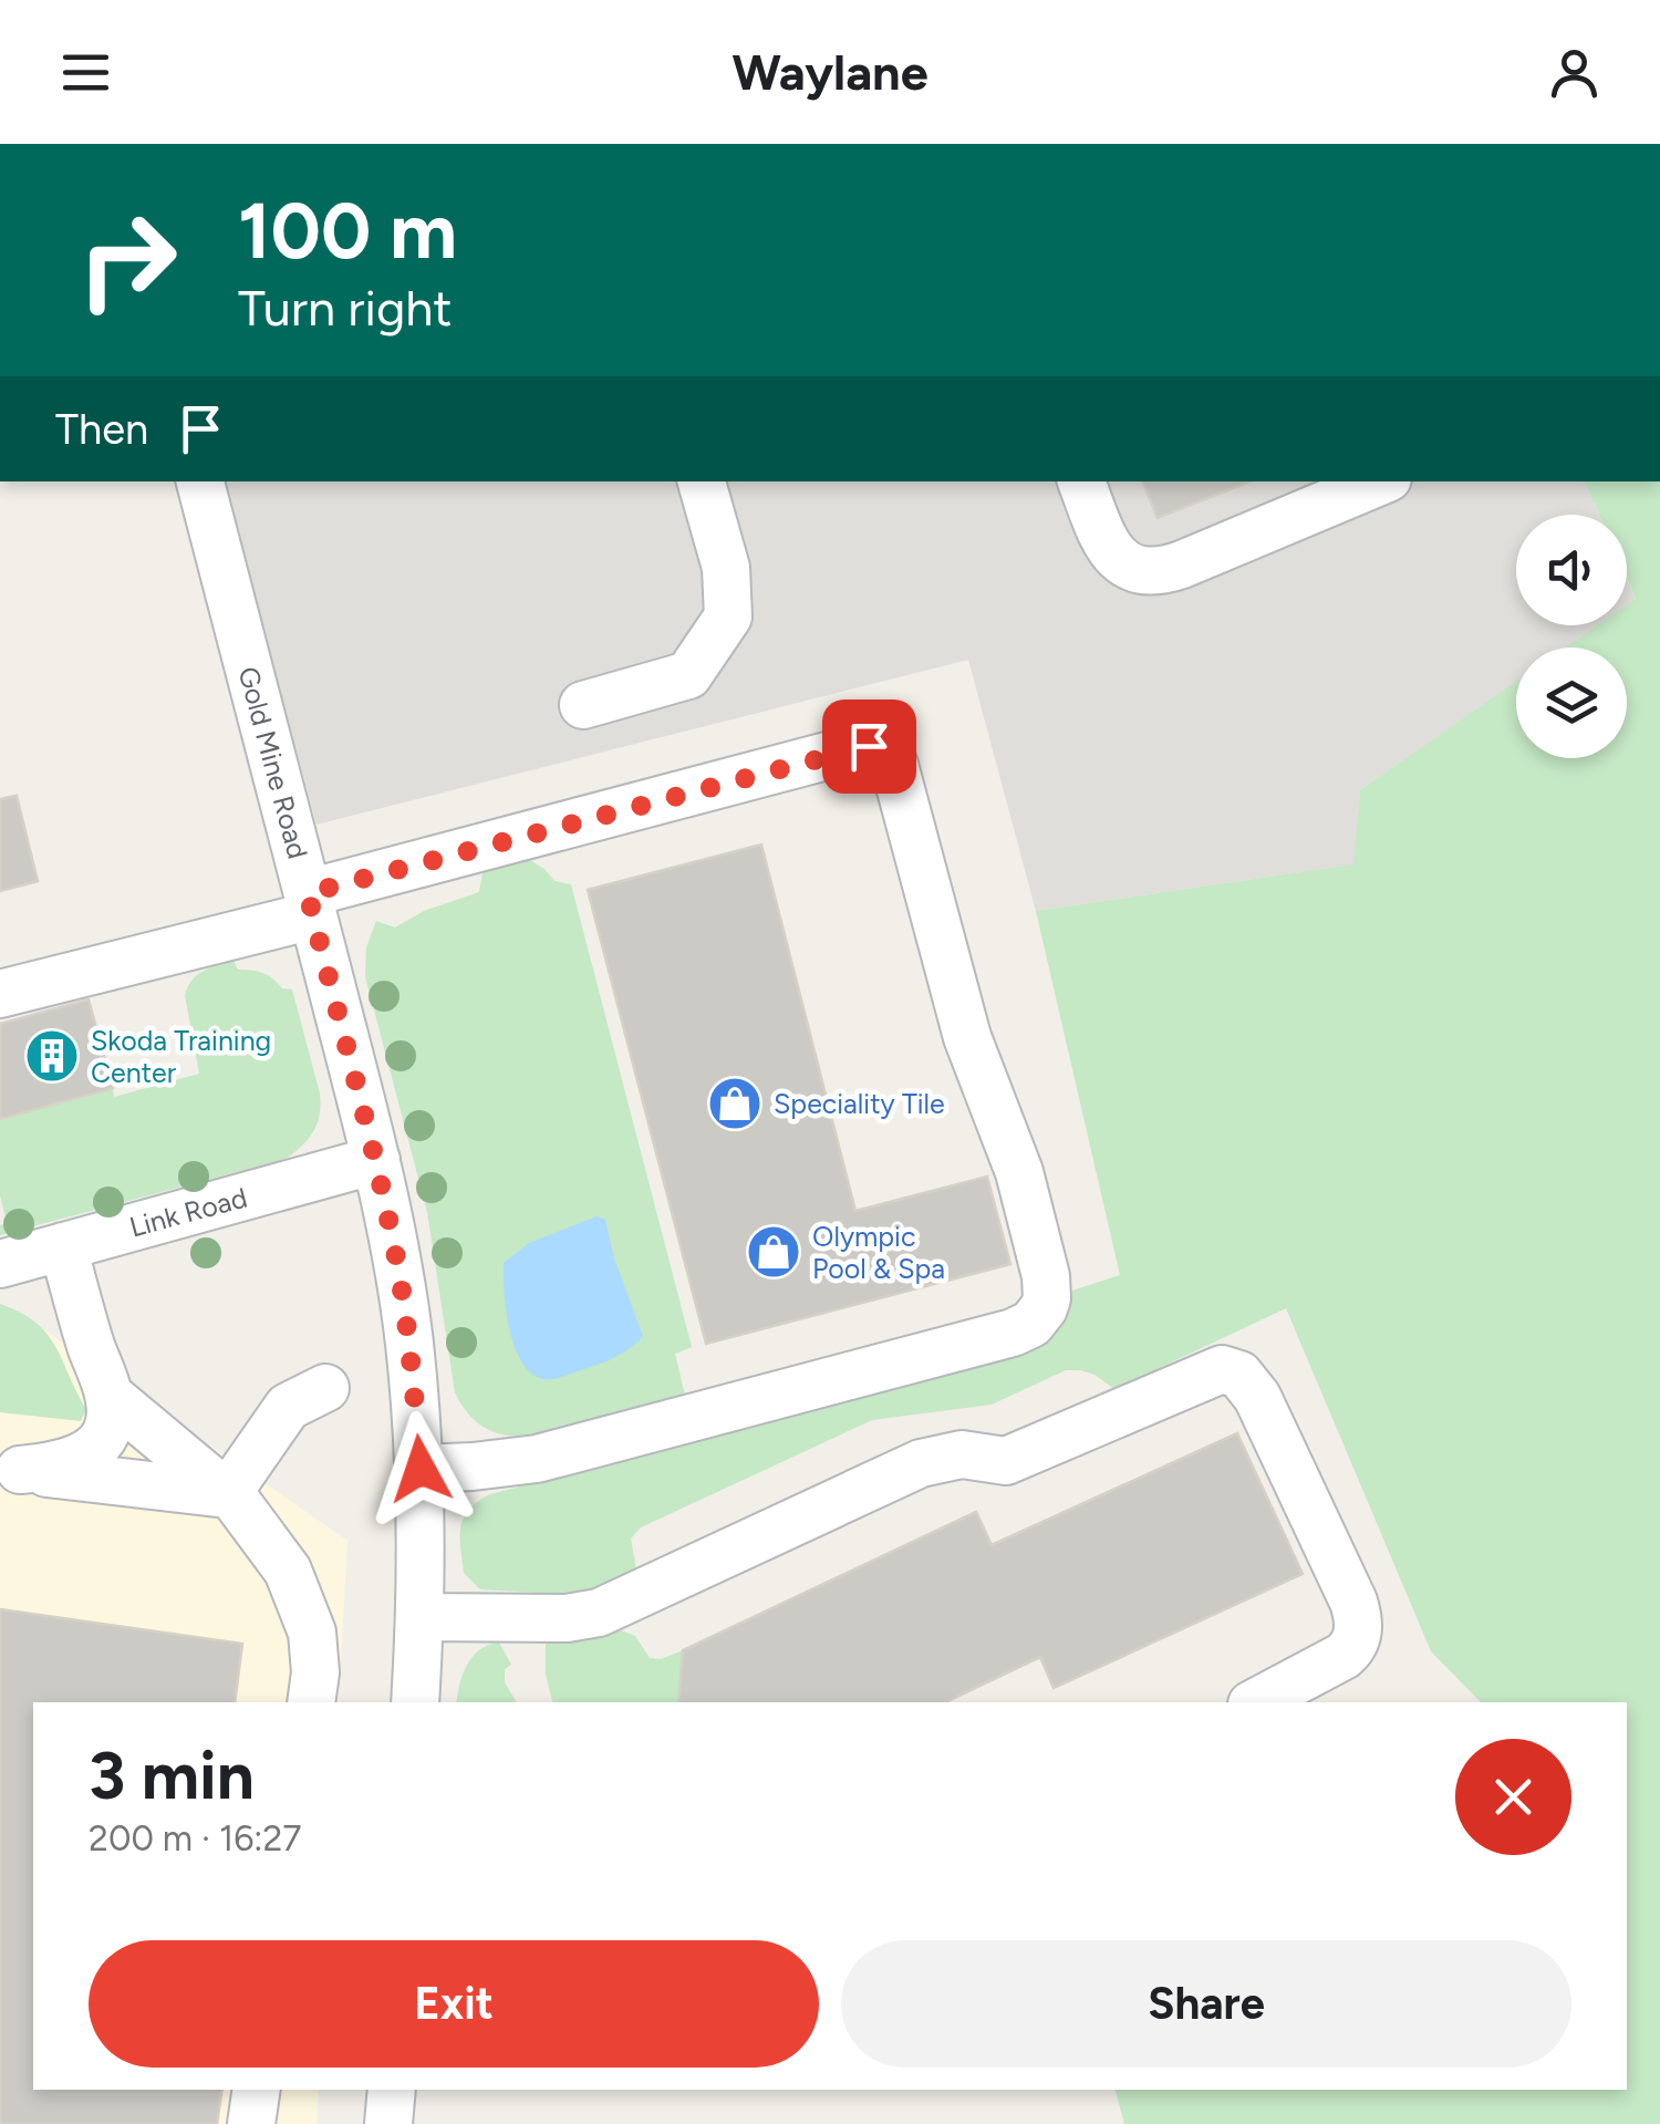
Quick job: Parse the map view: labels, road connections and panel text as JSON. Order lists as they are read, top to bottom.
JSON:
{
  "streets": {
    "street": ["Gold Mine Road", "Link Road"]
  },
  "crossings": [
    ["Gold Mine Road", "Link Road"]
  ],
  "places": {
    "building": ["Skoda Training Center"],
    "shop": ["Speciality Tile", "Olympic Pool & Spa"]
  },
  "page": {
    "header": "Waylane",
    "turn": ["100 m", "Turn right"],
    "then": "Then",
    "heading": ["3 min", "200 m · 16:27"],
    "buttons": ["Exit", "Share"]
  }
}
